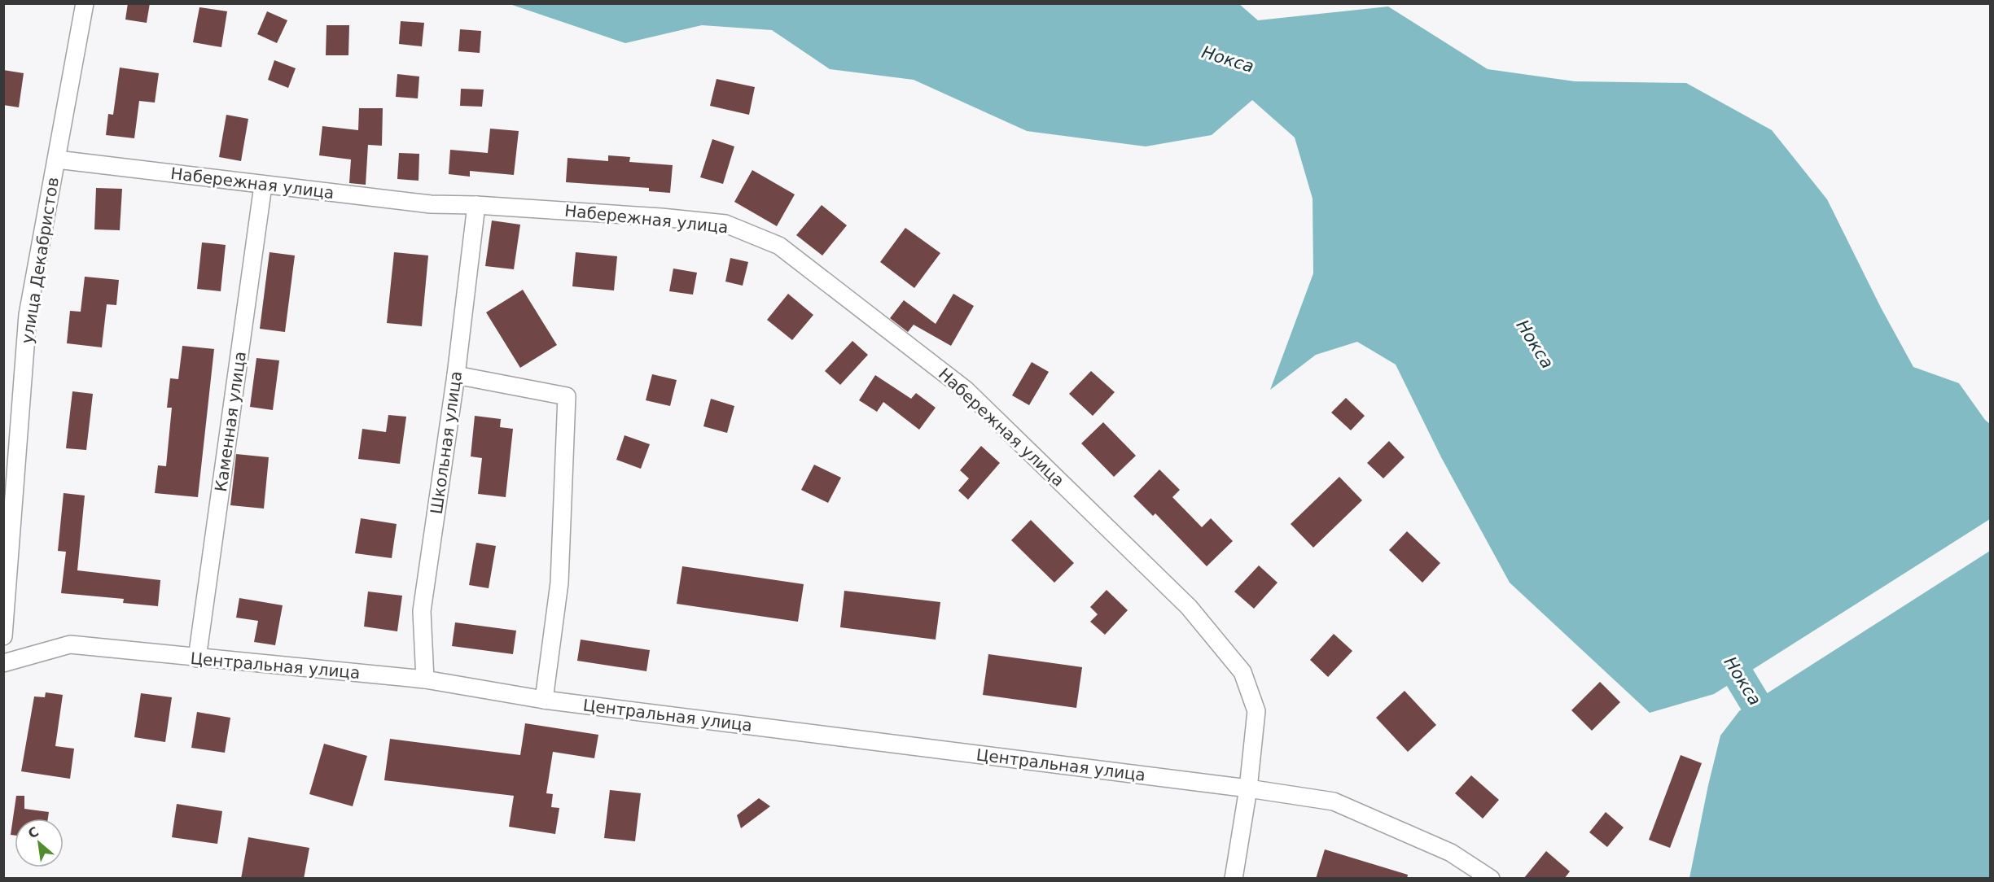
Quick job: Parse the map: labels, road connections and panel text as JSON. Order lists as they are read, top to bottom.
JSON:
{
  "streets": {
    "street": [
      "Набережная улица",
      "улица Декабристов",
      "Каменная улица",
      "Школьная улица",
      "Центральная улица"
    ]
  },
  "crossings": [
    ["Набережная улица", "улица Декабристов"],
    ["Набережная улица", "Каменная улица"],
    ["Набережная улица", "Школьная улица"],
    ["Набережная улица", "Центральная улица"],
    ["Каменная улица", "Центральная улица"],
    ["Школьная улица", "Центральная улица"]
  ],
  "water": ["Нокса"],
  "north": "top left"
}
